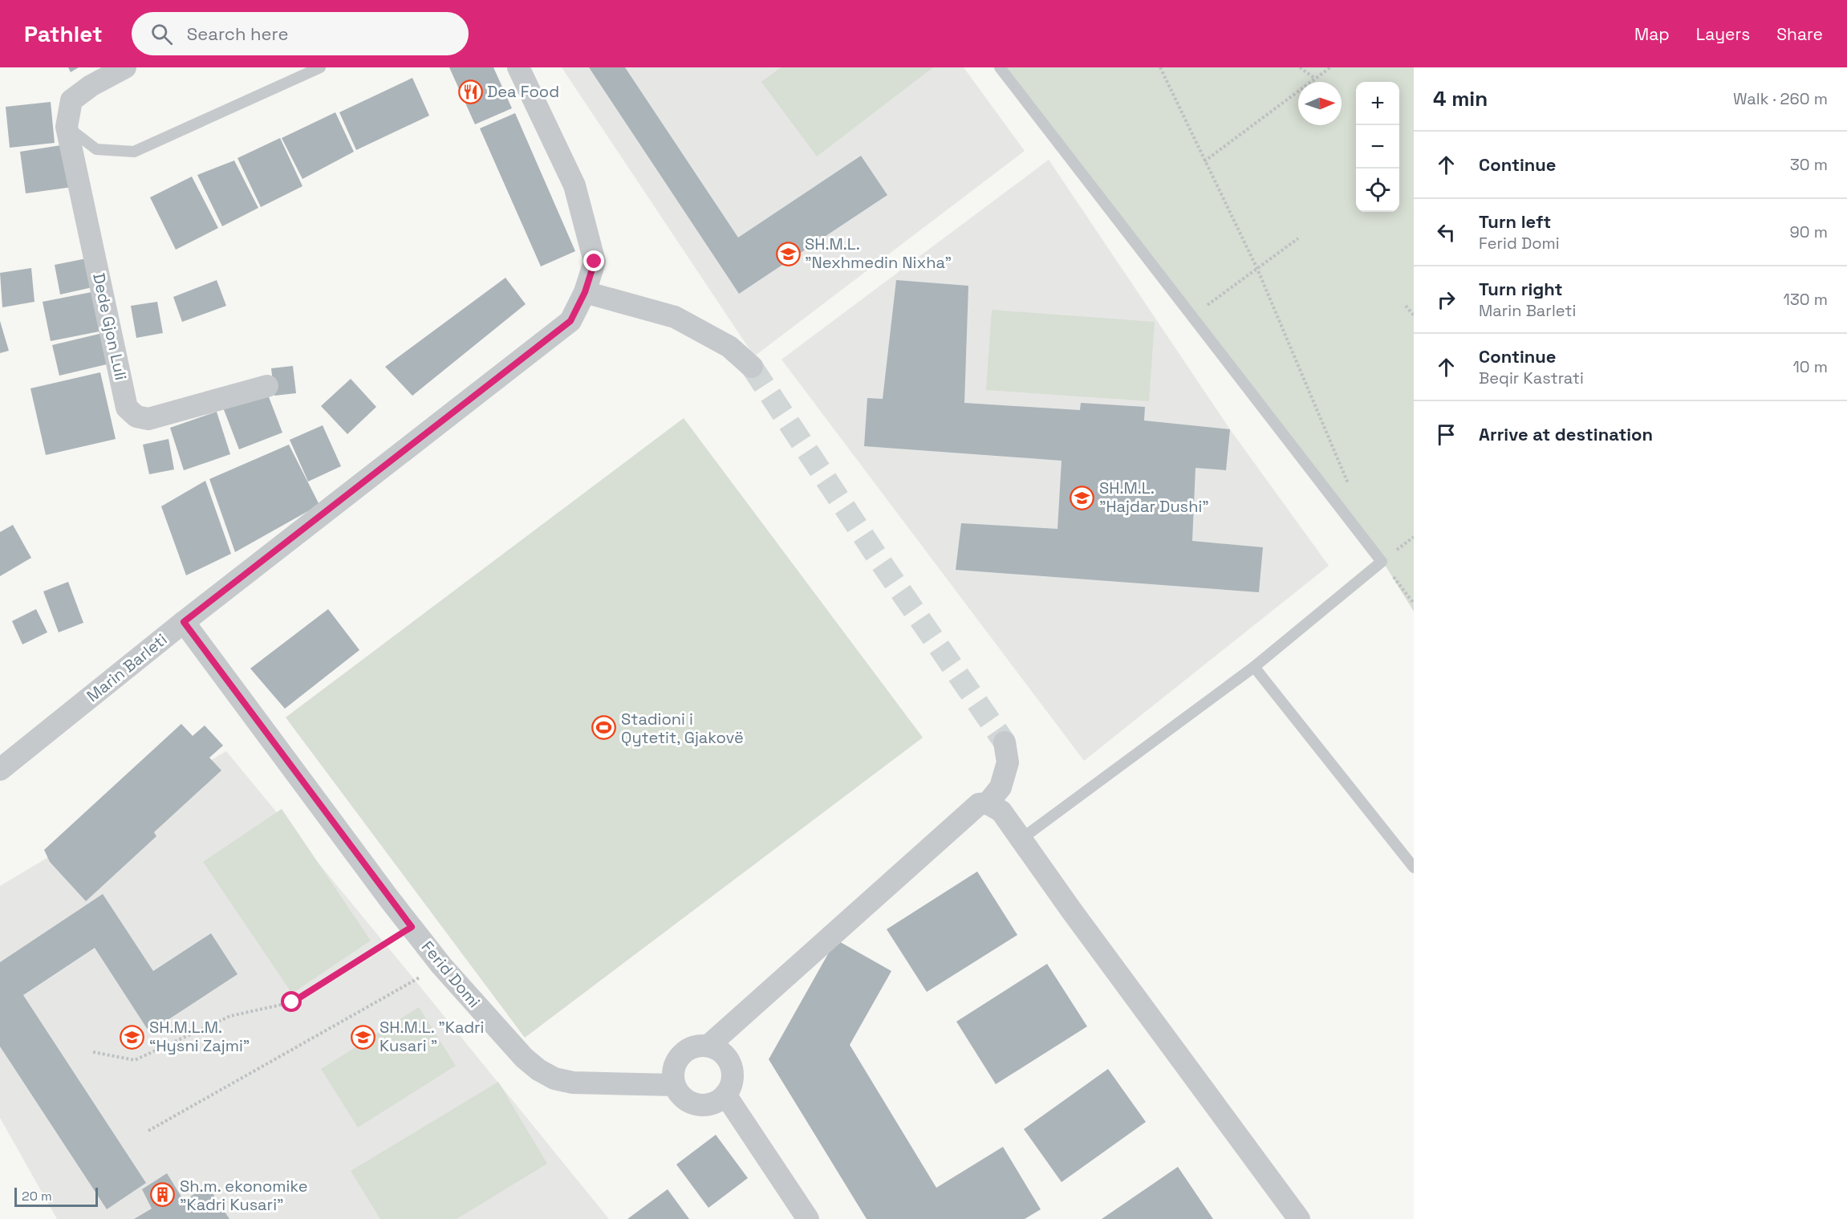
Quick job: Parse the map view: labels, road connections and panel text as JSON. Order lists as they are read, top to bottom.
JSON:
{
  "streets": {
    "street": ["Dede Gjon Luli", "Marin Barleti", "Ferid Domi"]
  },
  "crossings": [
    ["Marin Barleti", "Ferid Domi"]
  ],
  "places": {
    "restaurant": ["Dea Food"],
    "school or university": [
      "SH.M.L. \"Nexhmedin Nixha\"",
      "SH.M.L. \"Hajdar Dushi\"",
      "SH.M.L.M. “Hysni Zajmi”",
      "SH.M.L. \"Kadri Kusari \""
    ],
    "sports": ["Stadioni i Qytetit, Gjakovë"],
    "building": ["Sh.m. ekonomike \"Kadri Kusari\""]
  },
  "scale_bar": "20 m",
  "north": "right",
  "page": {
    "header": "Pathlet",
    "search": "Search here",
    "nav": ["Map", "Layers", "Share"],
    "heading": ["4 min", "Walk · 260 m"],
    "map_buttons": ["+", "−"],
    "list": [
      ["Continue", "30 m"],
      ["Turn left", "Ferid Domi", "90 m"],
      ["Turn right", "Marin Barleti", "130 m"],
      ["Continue", "Beqir Kastrati", "10 m"],
      "Arrive at destination"
    ],
    "scale": "20 m"
  }
}
